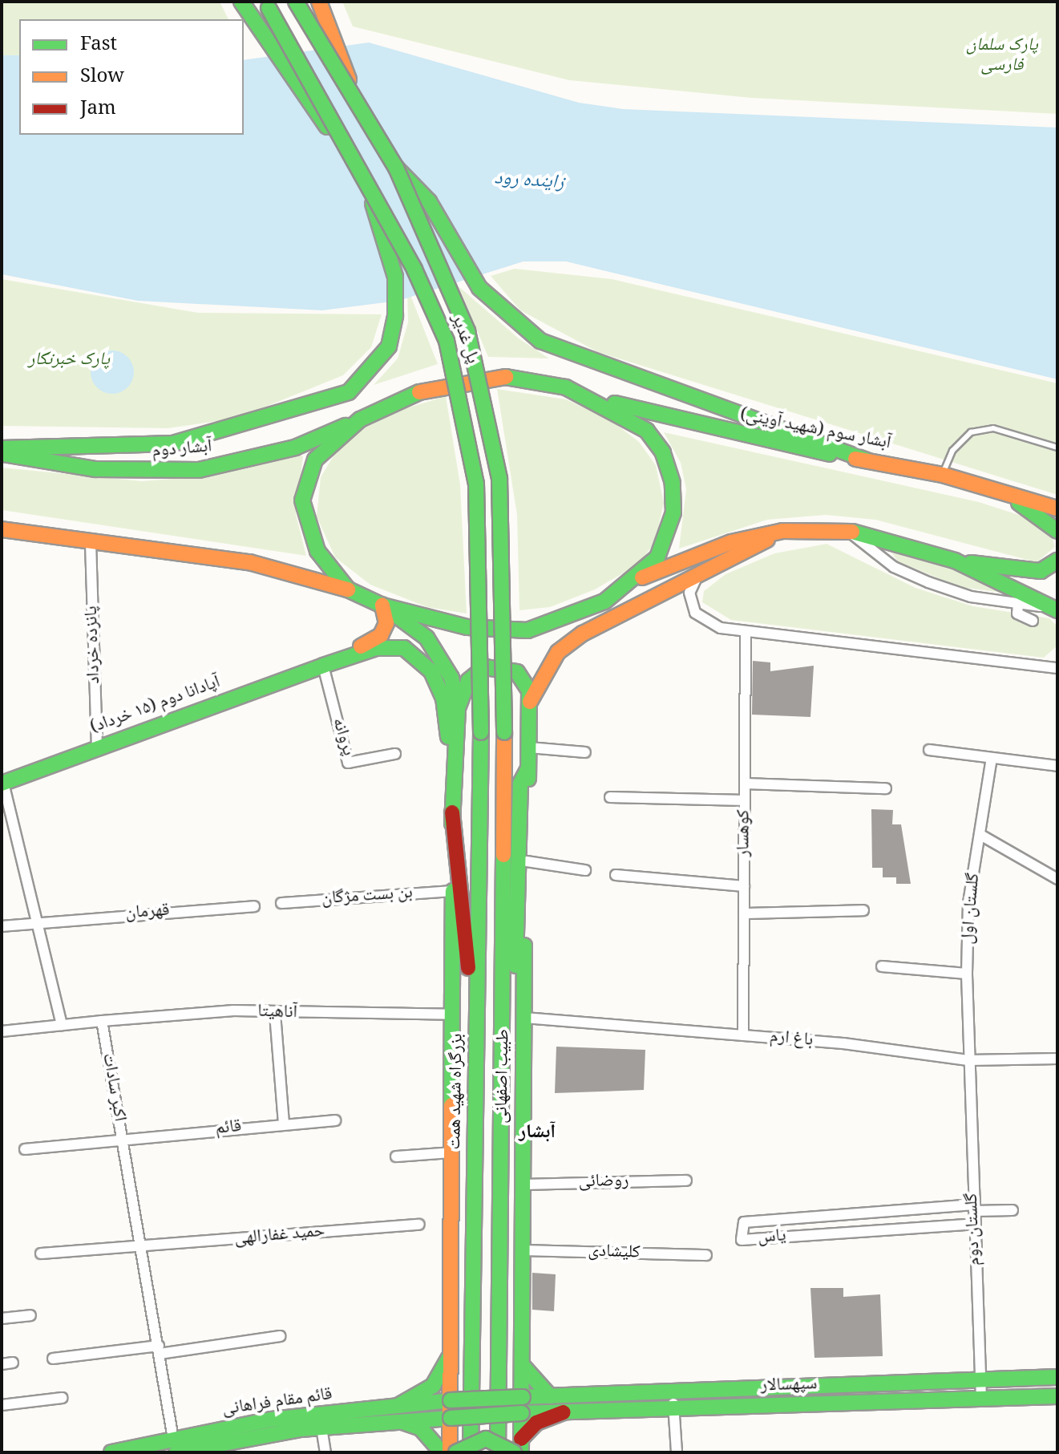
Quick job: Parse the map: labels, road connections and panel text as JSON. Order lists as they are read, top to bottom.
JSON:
{
  "streets": {
    "main road": [
      "پل غدیر",
      "آبشار سوم (شهید آوینی)",
      "آبشار دوم",
      "آپادانا دوم (۱۵ خرداد)",
      "طبیب اصفهانی",
      "بزرگراه شهید همت",
      "سپهسالار",
      "قائم مقام فراهانی"
    ],
    "street": [
      "پانزده خرداد",
      "پروانه",
      "کوهسار",
      "بن بست مژگان",
      "گلستان اول",
      "قهرمان",
      "آناهیتا",
      "باغ ارم",
      "اکبر سادات",
      "قائم",
      "روضائی",
      "گلستان دوم",
      "حمید غفارالهی",
      "یاس",
      "کلیشادی"
    ]
  },
  "crossings": [
    ["پل غدیر", "بزرگراه شهید همت"],
    ["آبشار سوم (شهید آوینی)", "آبشار دوم"],
    ["پانزده خرداد", "آپادانا دوم (۱۵ خرداد)"],
    ["آپادانا دوم (۱۵ خرداد)", "پروانه"],
    ["کوهسار", "باغ ارم"],
    ["گلستان اول", "باغ ارم"],
    ["گلستان اول", "گلستان دوم"],
    ["آناهیتا", "اکبر سادات"],
    ["باغ ارم", "طبیب اصفهانی"],
    ["باغ ارم", "گلستان دوم"],
    ["طبیب اصفهانی", "روضائی"],
    ["طبیب اصفهانی", "کلیشادی"],
    ["طبیب اصفهانی", "سپهسالار"],
    ["اکبر سادات", "قائم"],
    ["اکبر سادات", "حمید غفارالهی"],
    ["اکبر سادات", "قائم مقام فراهانی"],
    ["گلستان دوم", "یاس"],
    ["گلستان دوم", "سپهسالار"],
    ["سپهسالار", "قائم مقام فراهانی"]
  ],
  "districts": ["آبشار"],
  "water": ["زاینده رود"],
  "parks": ["پارک سلمان فارسی", "پارک خبرنگار"],
  "legend": ["Fast", "Slow", "Jam"]
}
